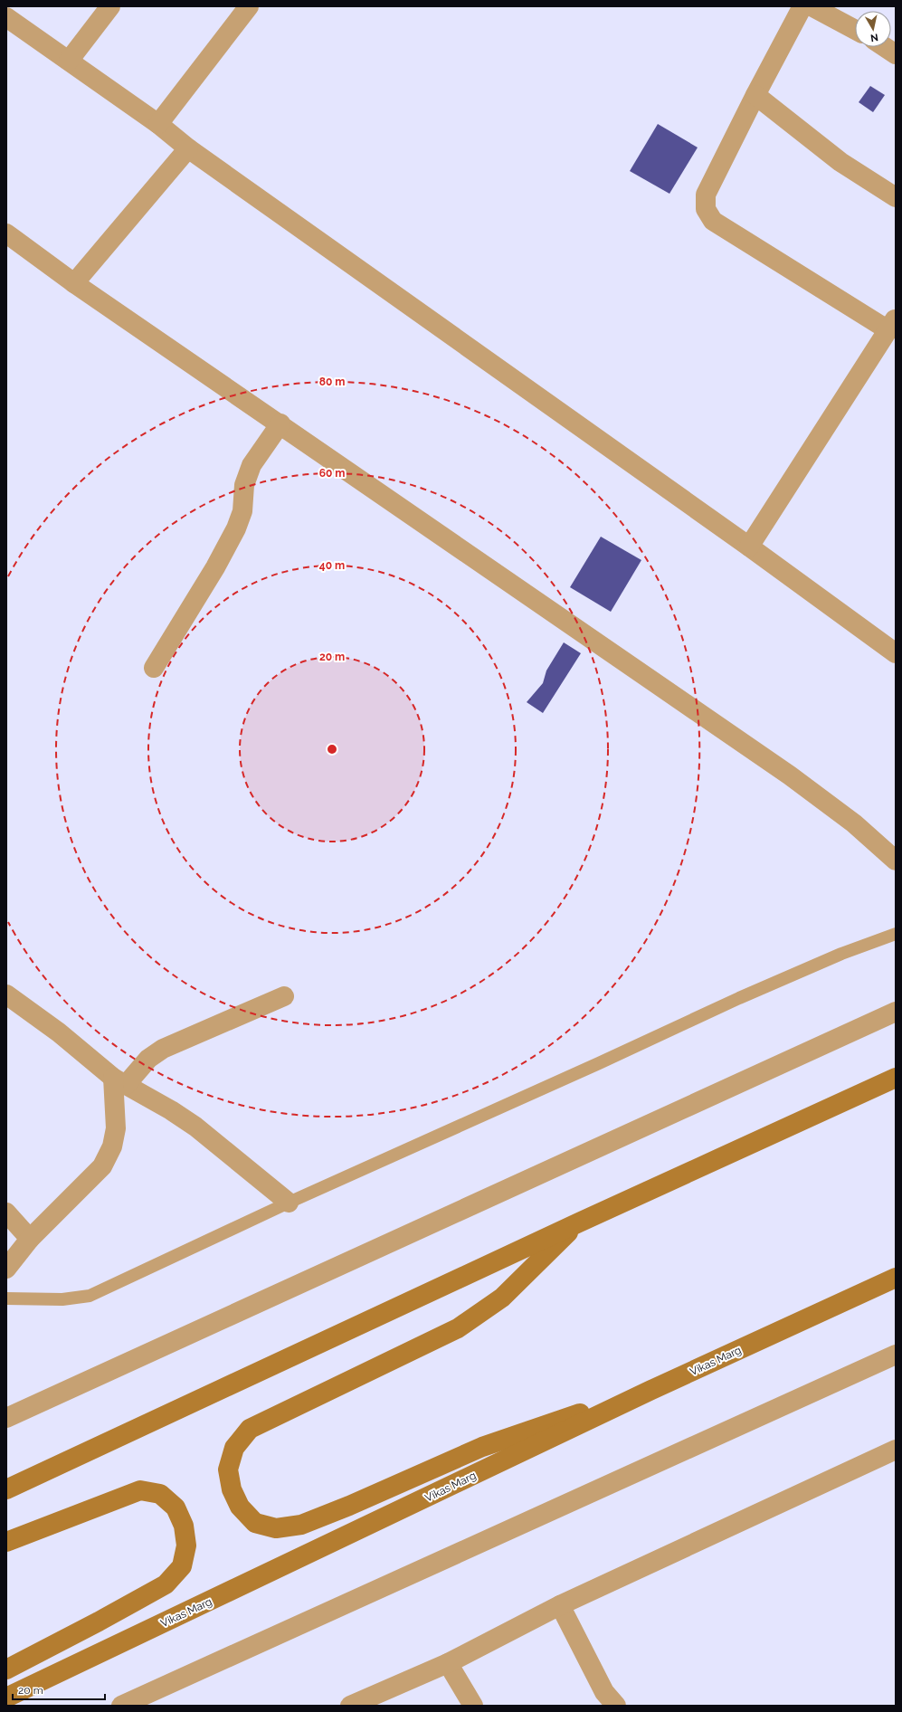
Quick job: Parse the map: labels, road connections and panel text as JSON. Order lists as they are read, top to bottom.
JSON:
{
  "streets": {
    "main road": ["Vikas Marg"]
  },
  "scale_bar": "20 m",
  "north": "bottom",
  "rings": [
    "80 m",
    "60 m",
    "40 m",
    "20 m"
  ]
}
